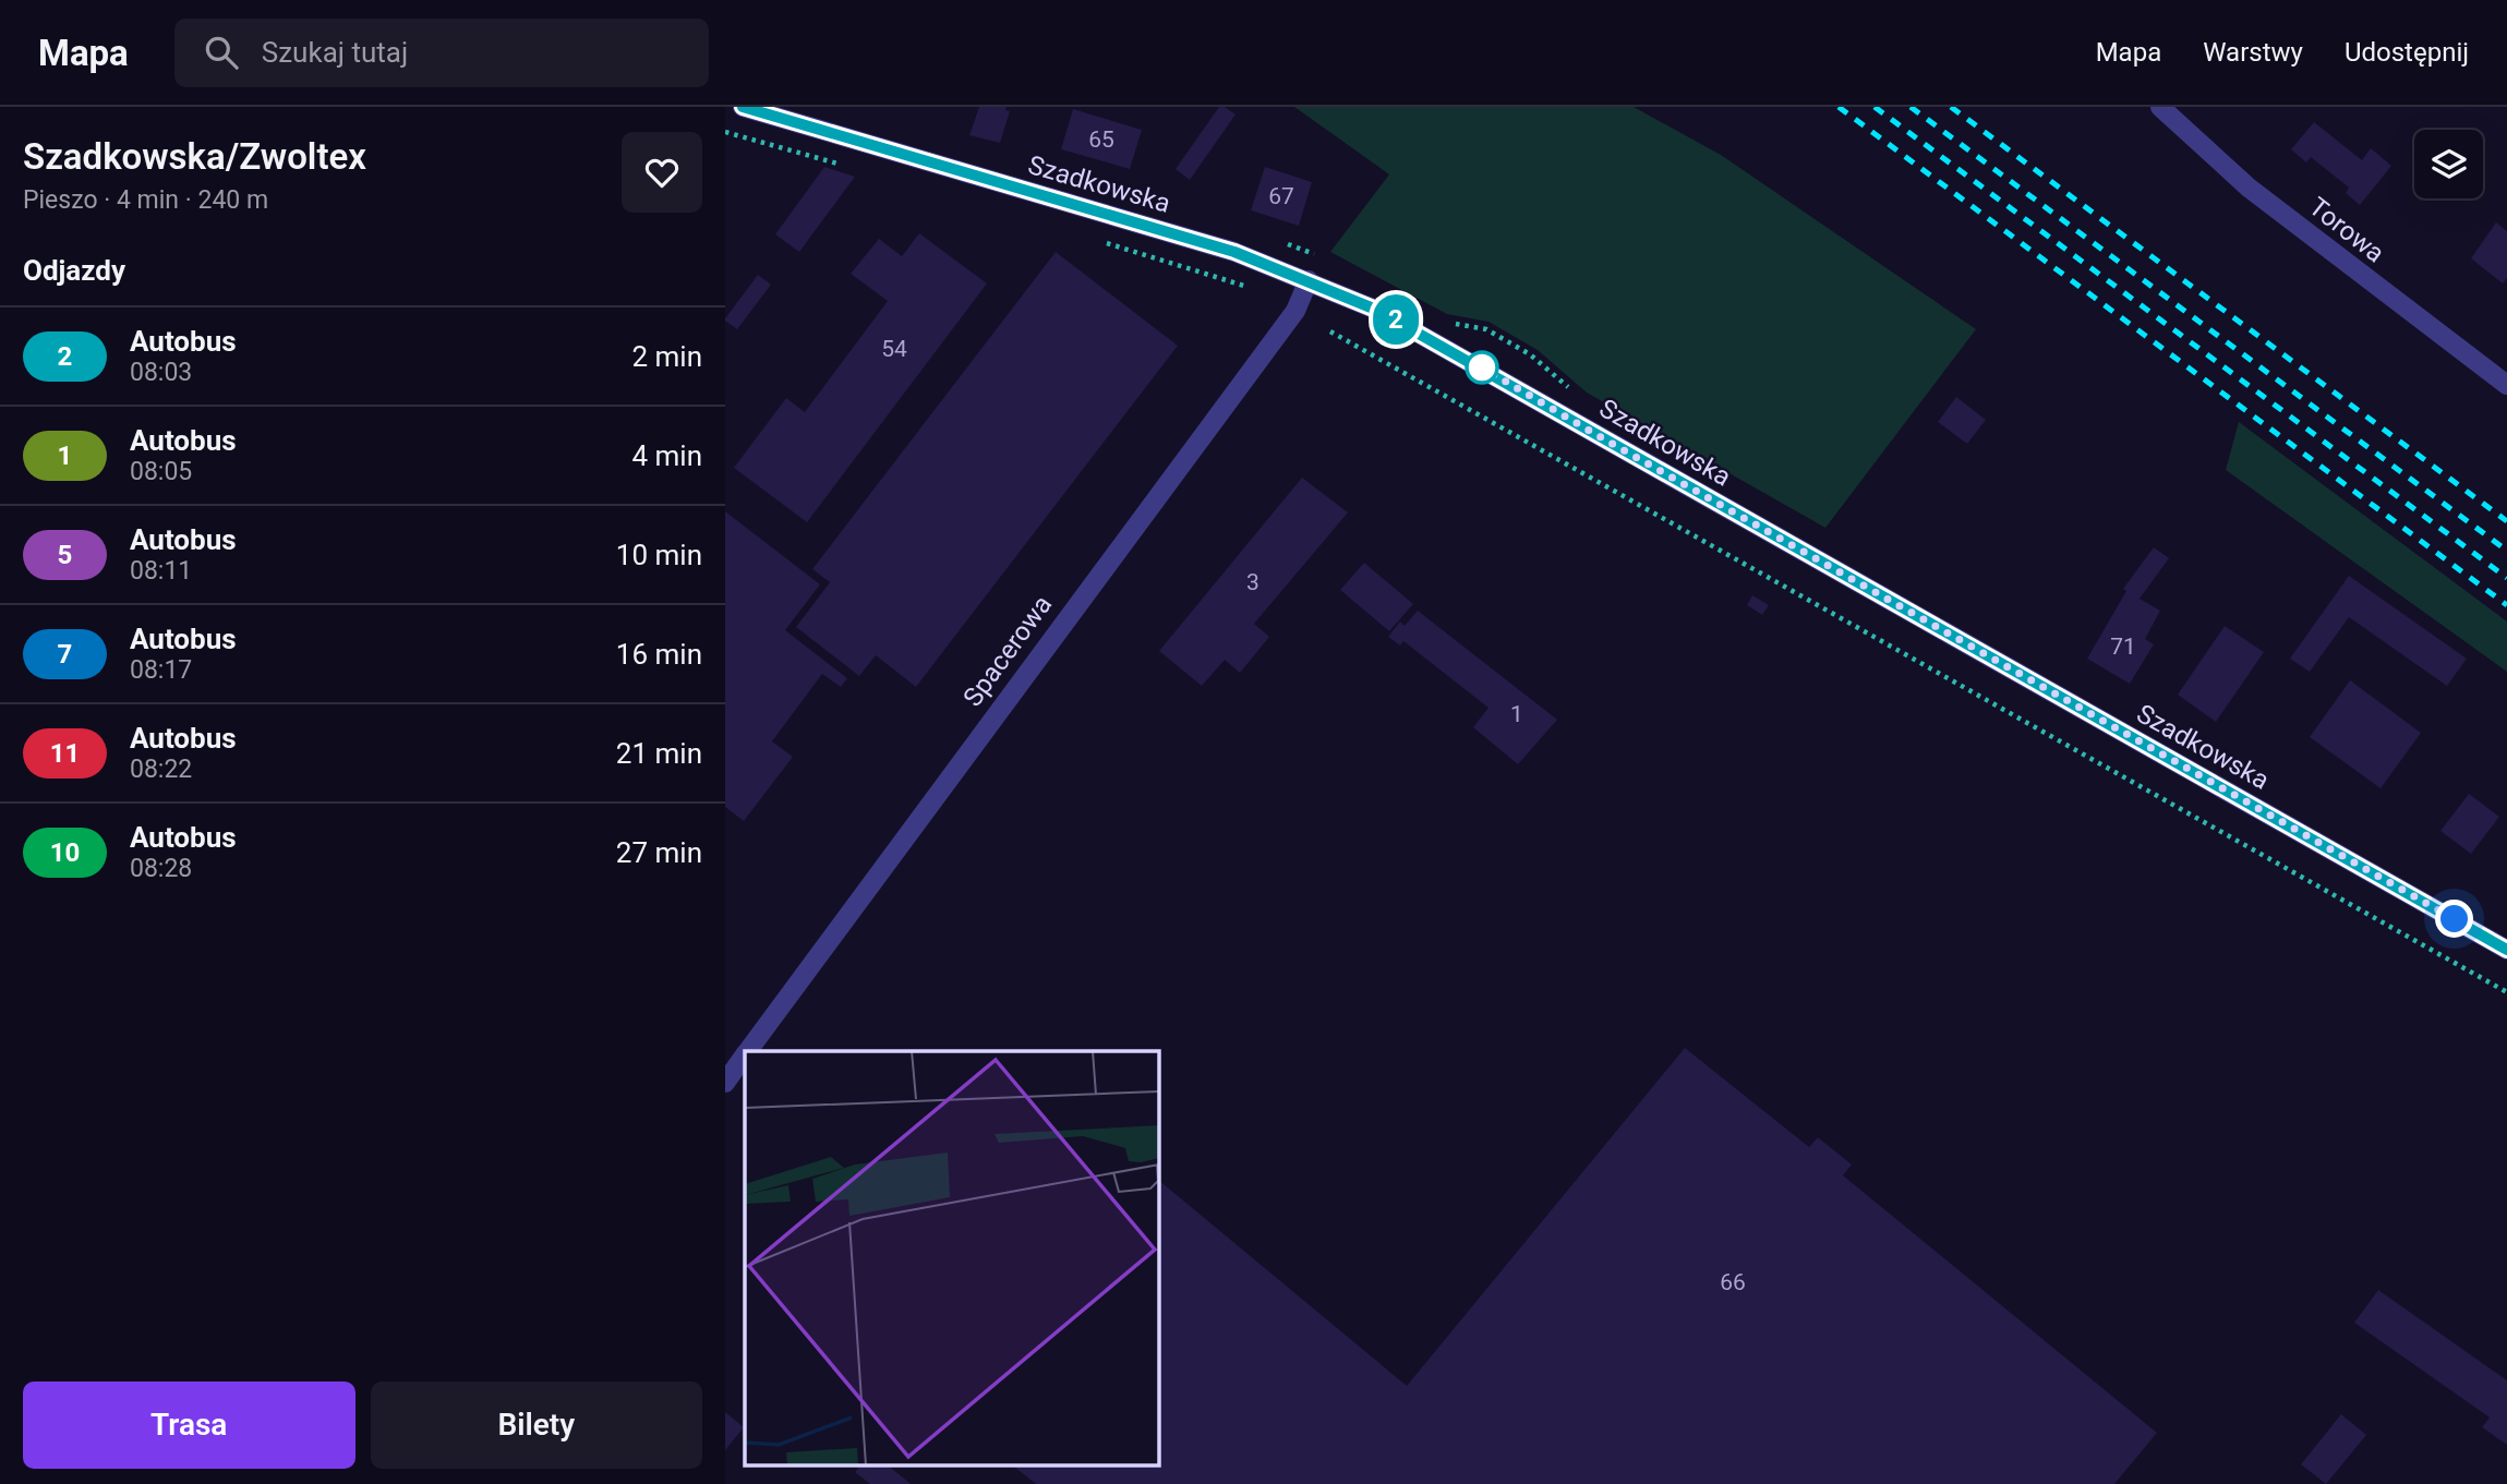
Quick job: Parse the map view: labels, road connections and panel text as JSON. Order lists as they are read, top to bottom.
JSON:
{
  "streets": {
    "street": ["Szadkowska", "Torowa", "Spacerowa"]
  },
  "crossings": [
    ["Szadkowska", "Spacerowa"]
  ],
  "lines": ["bus line 2"],
  "house_numbers": [
    "65",
    "67",
    "54",
    "3",
    "71",
    "1",
    "66"
  ],
  "page": {
    "header": "Mapa",
    "search": "Szukaj tutaj",
    "nav": ["Mapa", "Warstwy", "Udostępnij"],
    "heading": [
      ["Szadkowska/Zwoltex", "Pieszo · 4 min · 240 m"],
      "Odjazdy"
    ],
    "on_map": "2",
    "list": [
      {
        "mark": "2",
        "name": "Autobus",
        "note": "08:03",
        "value": "2 min"
      },
      {
        "mark": "1",
        "name": "Autobus",
        "note": "08:05",
        "value": "4 min"
      },
      {
        "mark": "5",
        "name": "Autobus",
        "note": "08:11",
        "value": "10 min"
      },
      {
        "mark": "7",
        "name": "Autobus",
        "note": "08:17",
        "value": "16 min"
      },
      {
        "mark": "11",
        "name": "Autobus",
        "note": "08:22",
        "value": "21 min"
      },
      {
        "mark": "10",
        "name": "Autobus",
        "note": "08:28",
        "value": "27 min"
      }
    ],
    "buttons": ["Trasa", "Bilety"]
  }
}
